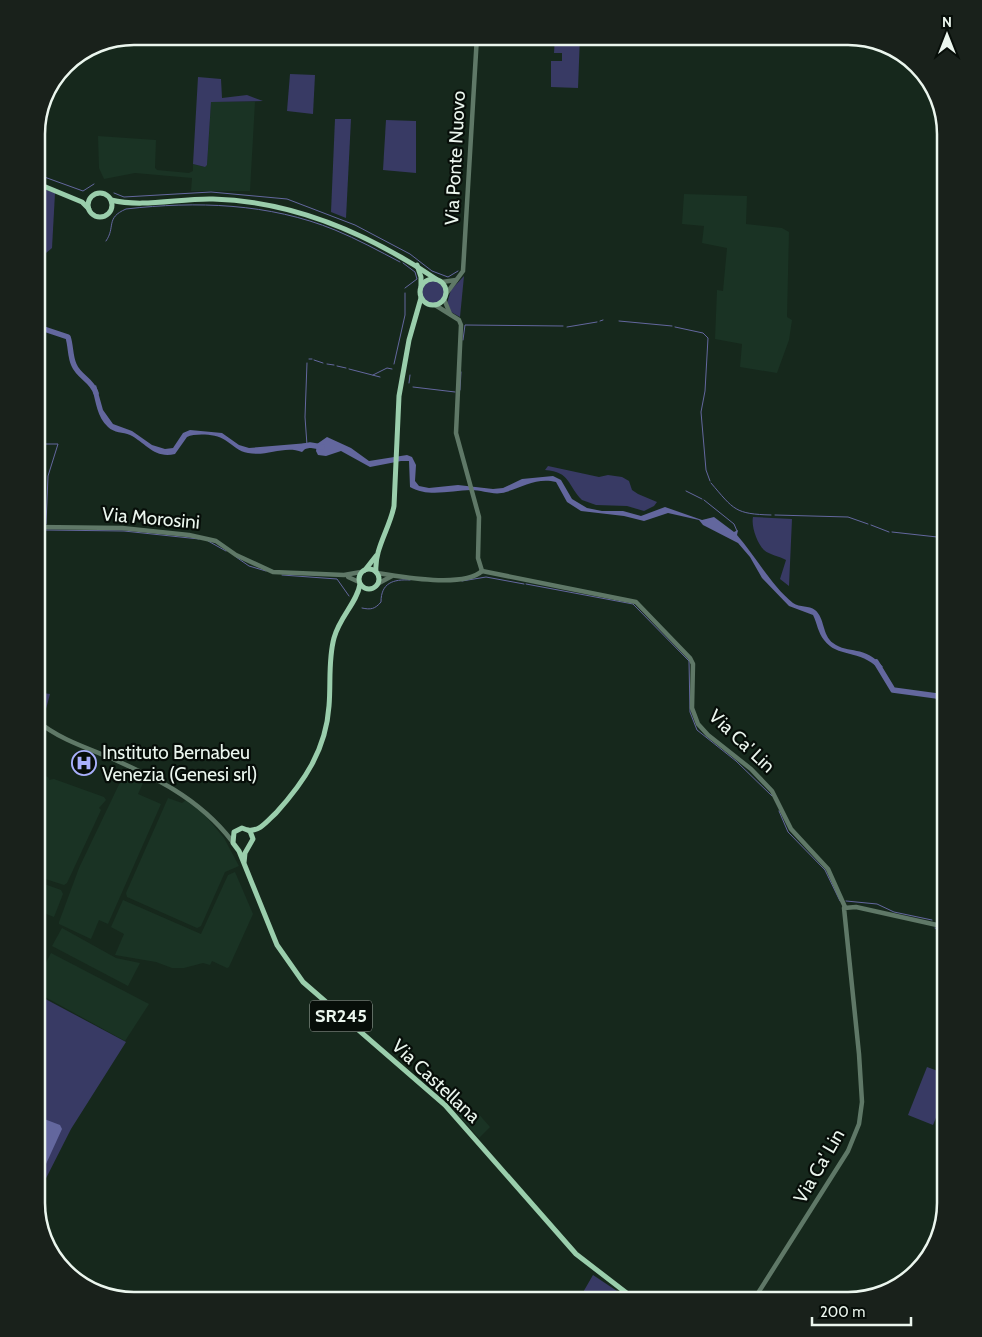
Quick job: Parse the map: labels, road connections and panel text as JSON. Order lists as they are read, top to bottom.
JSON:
{
  "streets": {
    "main road": ["SR245", "Via Castellana"],
    "street": ["Via Ponte Nuovo", "Via Morosini", "Via Ca' Lin"]
  },
  "places": {
    "hospital": ["Instituto Bernabeu Venezia (Genesi srl)"]
  },
  "scale_bar": "200 m",
  "north": "top"
}
